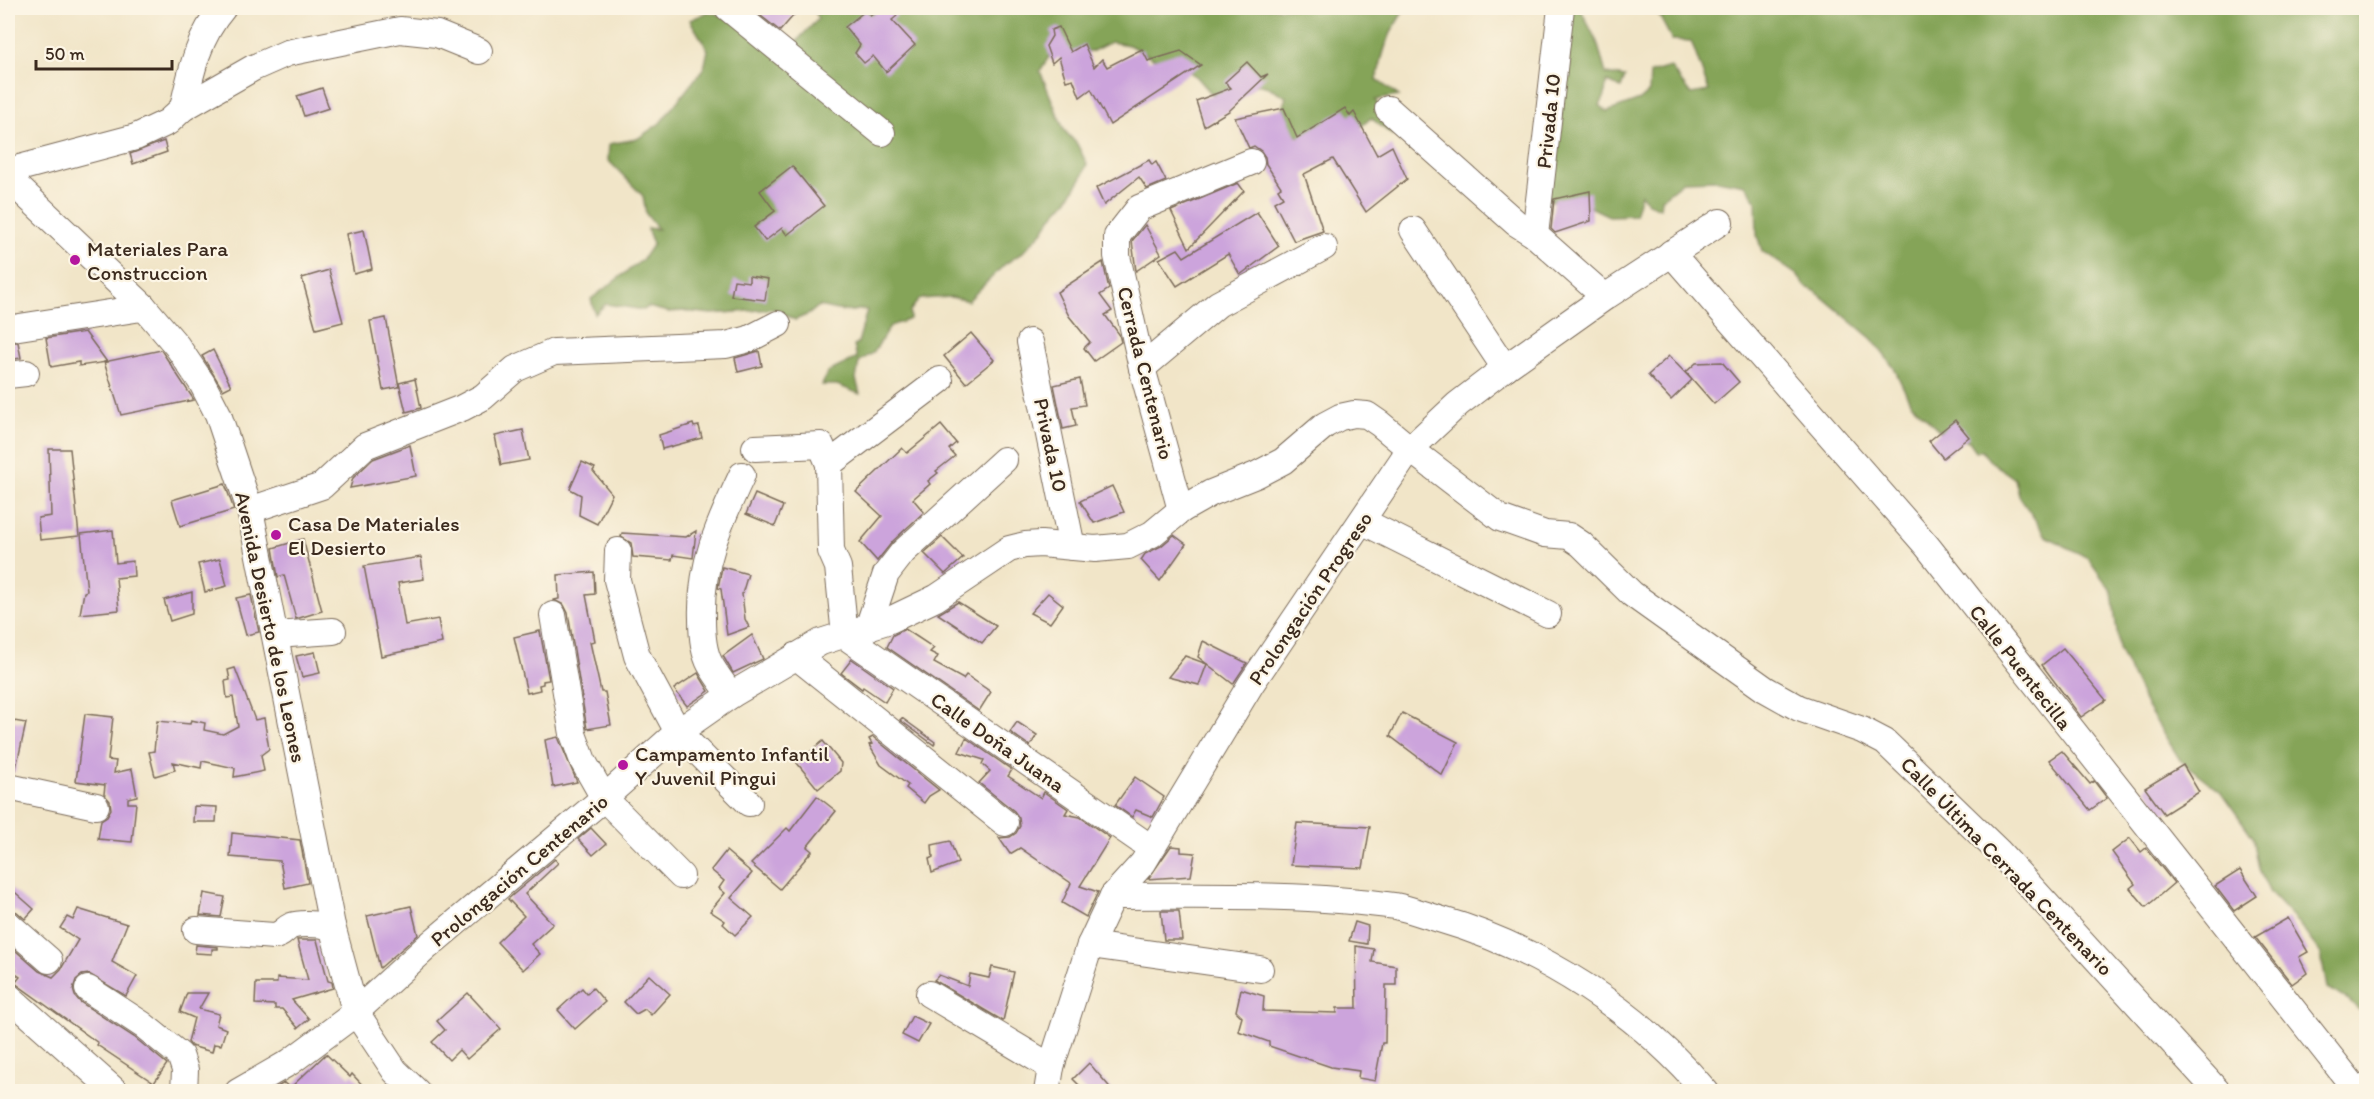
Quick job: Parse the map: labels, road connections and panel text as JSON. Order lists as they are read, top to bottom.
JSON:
{
  "streets": {
    "street": [
      "Privada 10",
      "Cerrada Centenario",
      "Prolongación Progreso",
      "Avenida Desierto de los Leones",
      "Calle Puentecilla",
      "Calle Doña Juana",
      "Calle Última Cerrada Centenario",
      "Prolongación Centenario"
    ]
  },
  "crossings": [
    ["Privada 10", "Prolongación Centenario"],
    ["Cerrada Centenario", "Prolongación Centenario"],
    ["Prolongación Progreso", "Calle Puentecilla"],
    ["Prolongación Progreso", "Calle Doña Juana"],
    ["Prolongación Progreso", "Calle Última Cerrada Centenario"],
    ["Prolongación Progreso", "Prolongación Centenario"],
    ["Avenida Desierto de los Leones", "Prolongación Centenario"],
    ["Calle Doña Juana", "Prolongación Centenario"],
    ["Calle Última Cerrada Centenario", "Prolongación Centenario"]
  ],
  "places": ["Materiales Para Construccion", "Casa De Materiales El Desierto", "Campamento Infantil Y Juvenil Pingui"],
  "scale_bar": "50 m"
}
